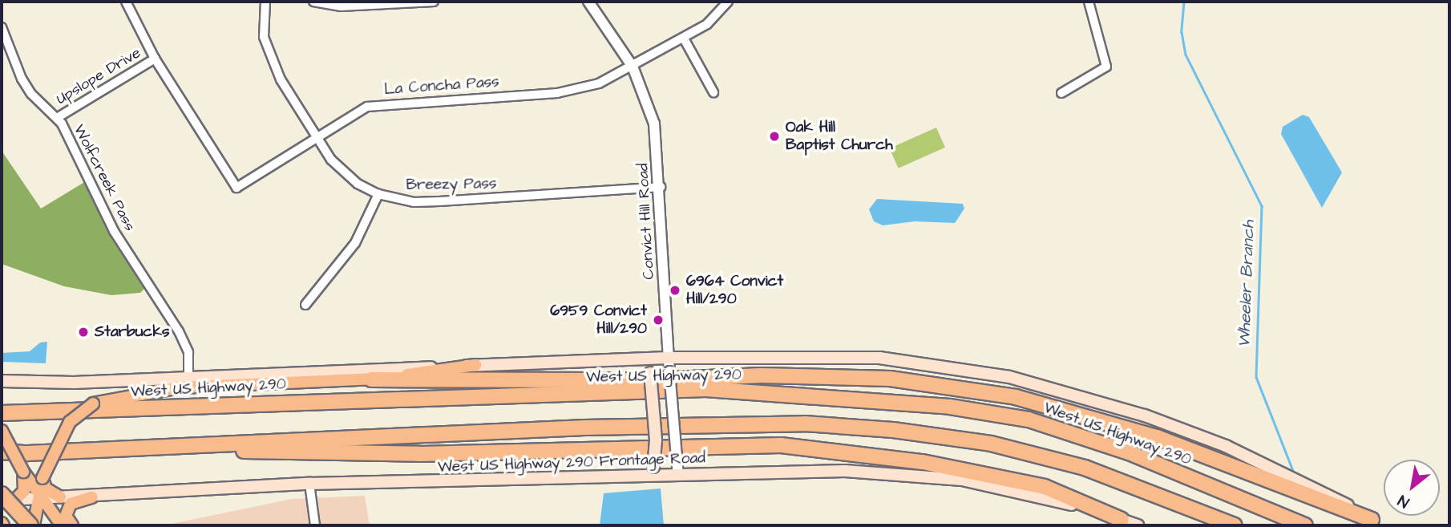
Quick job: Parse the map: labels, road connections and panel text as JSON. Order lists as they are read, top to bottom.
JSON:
{
  "streets": {
    "highway": ["West US Highway 290"],
    "main road": ["West US Highway 290 Frontage Road"],
    "street": [
      "Upslope Drive",
      "La Concha Pass",
      "Wolfcreek Pass",
      "Breezy Pass",
      "Convict Hill Road"
    ]
  },
  "crossings": [
    ["Upslope Drive", "La Concha Pass"],
    ["Upslope Drive", "Wolfcreek Pass"],
    ["La Concha Pass", "Breezy Pass"],
    ["La Concha Pass", "Convict Hill Road"],
    ["Wolfcreek Pass", "West US Highway 290"],
    ["Breezy Pass", "Convict Hill Road"],
    ["Convict Hill Road", "West US Highway 290"],
    ["Convict Hill Road", "West US Highway 290 Frontage Road"]
  ],
  "water": ["Wheeler Branch"],
  "places": [
    "Oak Hill Baptist Church",
    "6964 Convict Hill/290",
    "6959 Convict Hill/290",
    "Starbucks"
  ],
  "north": "bottom left"
}
